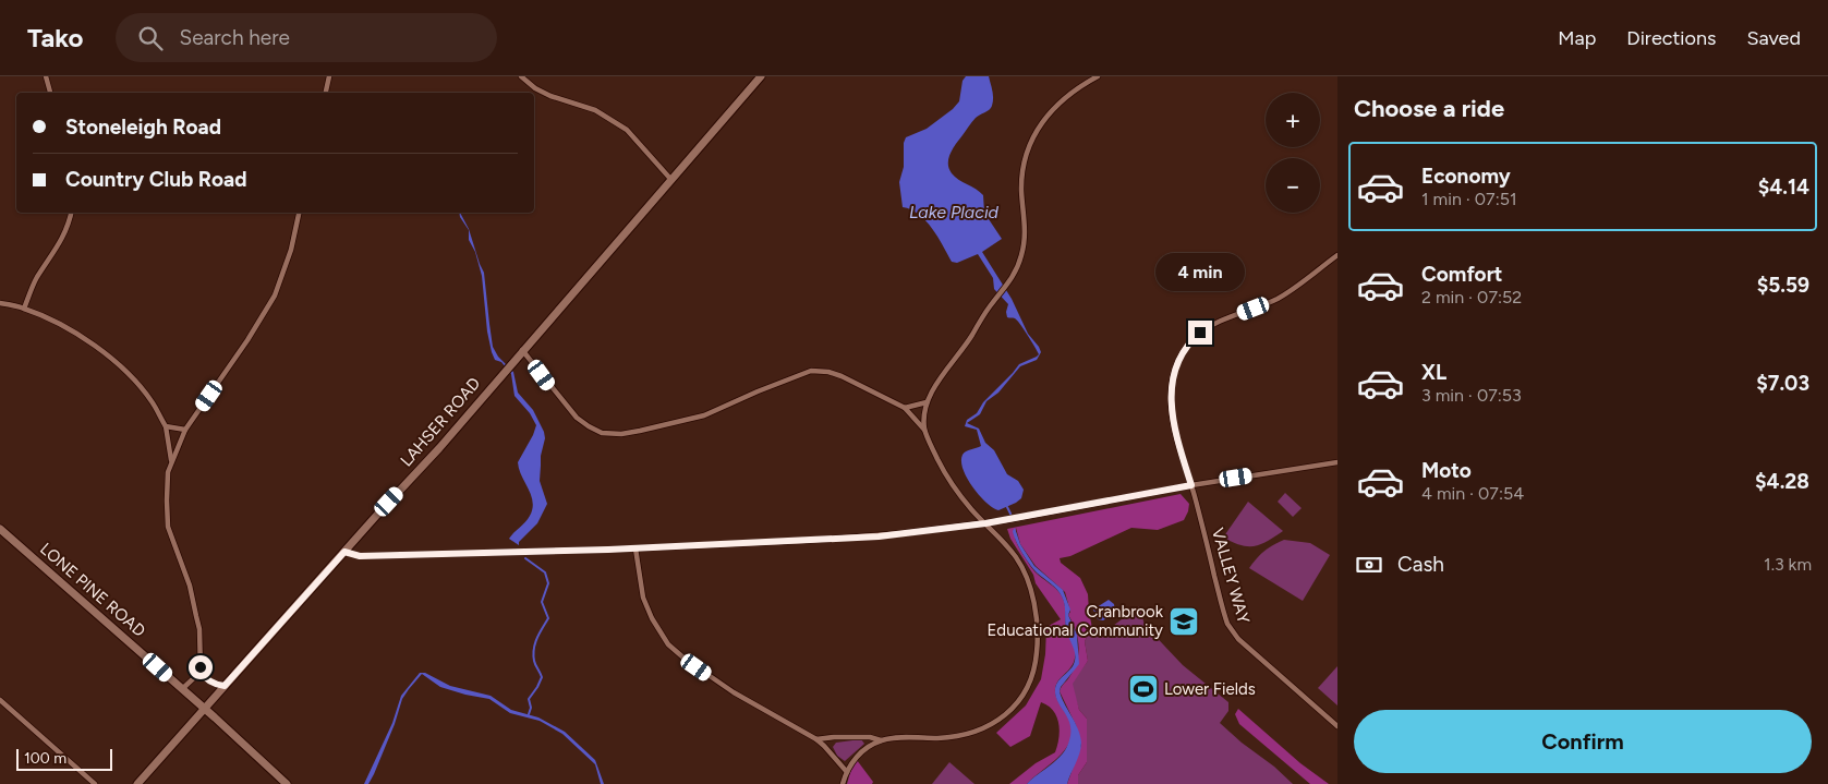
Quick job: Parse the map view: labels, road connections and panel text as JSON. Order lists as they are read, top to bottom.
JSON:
{
  "streets": {
    "street": ["LAHSER ROAD", "VALLEY WAY", "LONE PINE ROAD"]
  },
  "crossings": [
    ["LAHSER ROAD", "LONE PINE ROAD"]
  ],
  "water": ["Lake Placid"],
  "places": {
    "school or university": ["Cranbrook Educational Community"],
    "sports": ["Lower Fields"]
  },
  "scale_bar": "100 m",
  "page": {
    "header": "Tako",
    "search": "Search here",
    "nav": ["Map", "Directions", "Saved"],
    "heading": "Choose a ride",
    "map_buttons": ["+", "−"],
    "banner": ["Stoneleigh Road", "Country Club Road"],
    "list": [
      {
        "name": "Economy",
        "note": "1 min · 07:51",
        "value": "$4.14"
      },
      {
        "name": "Comfort",
        "note": "2 min · 07:52",
        "value": "$5.59"
      },
      {
        "name": "XL",
        "note": "3 min · 07:53",
        "value": "$7.03"
      },
      {
        "name": "Moto",
        "note": "4 min · 07:54",
        "value": "$4.28"
      }
    ],
    "bubble": "4 min",
    "pay": ["Cash", "1.3 km"],
    "buttons": "Confirm",
    "scale": "100 m"
  }
}
